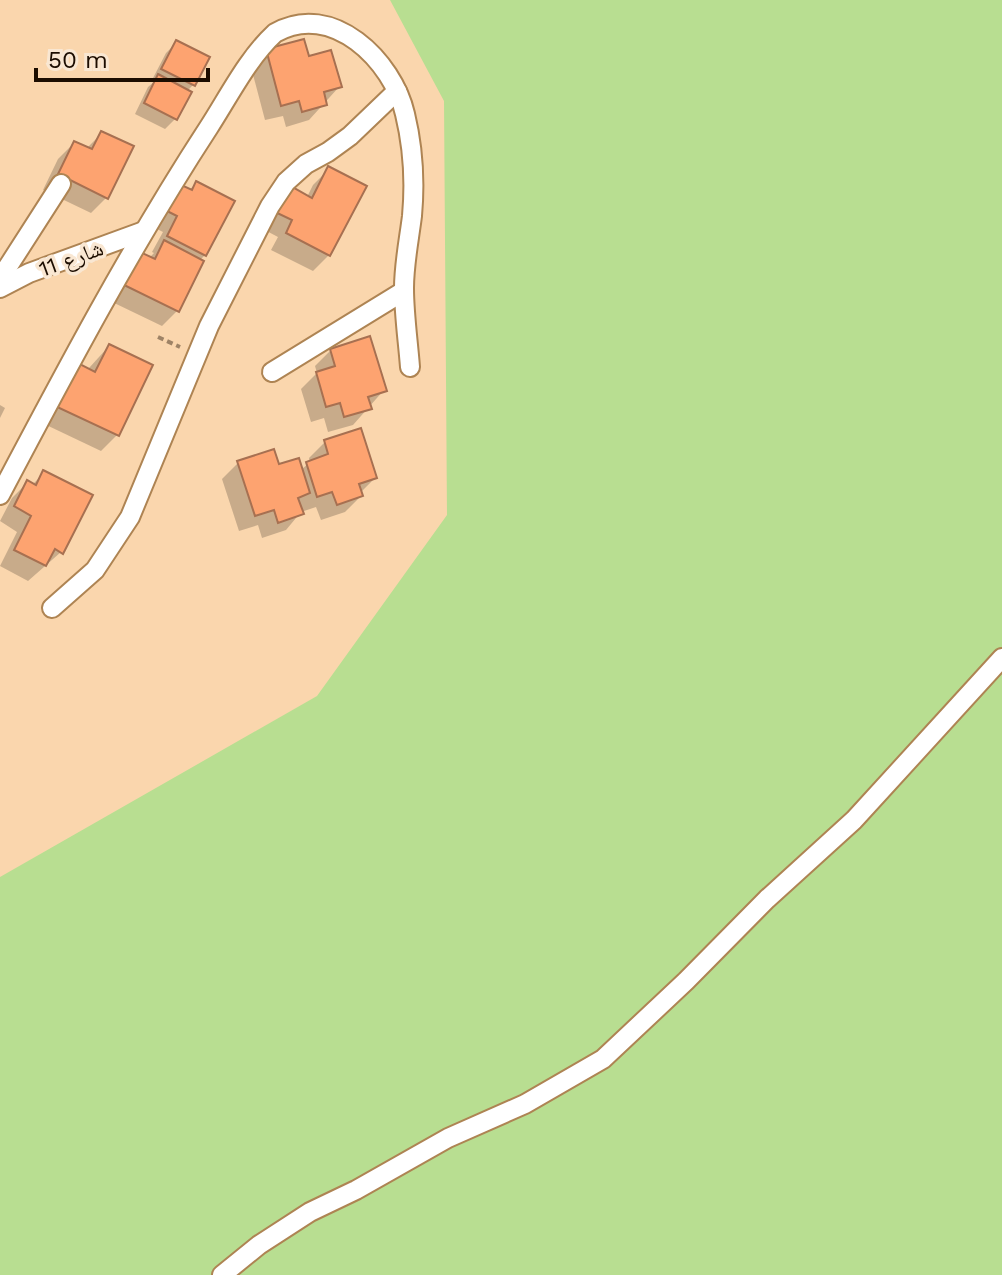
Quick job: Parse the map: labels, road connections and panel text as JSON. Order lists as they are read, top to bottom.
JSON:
{
  "streets": {
    "street": ["شارع 11"]
  },
  "scale_bar": "50 m"
}
